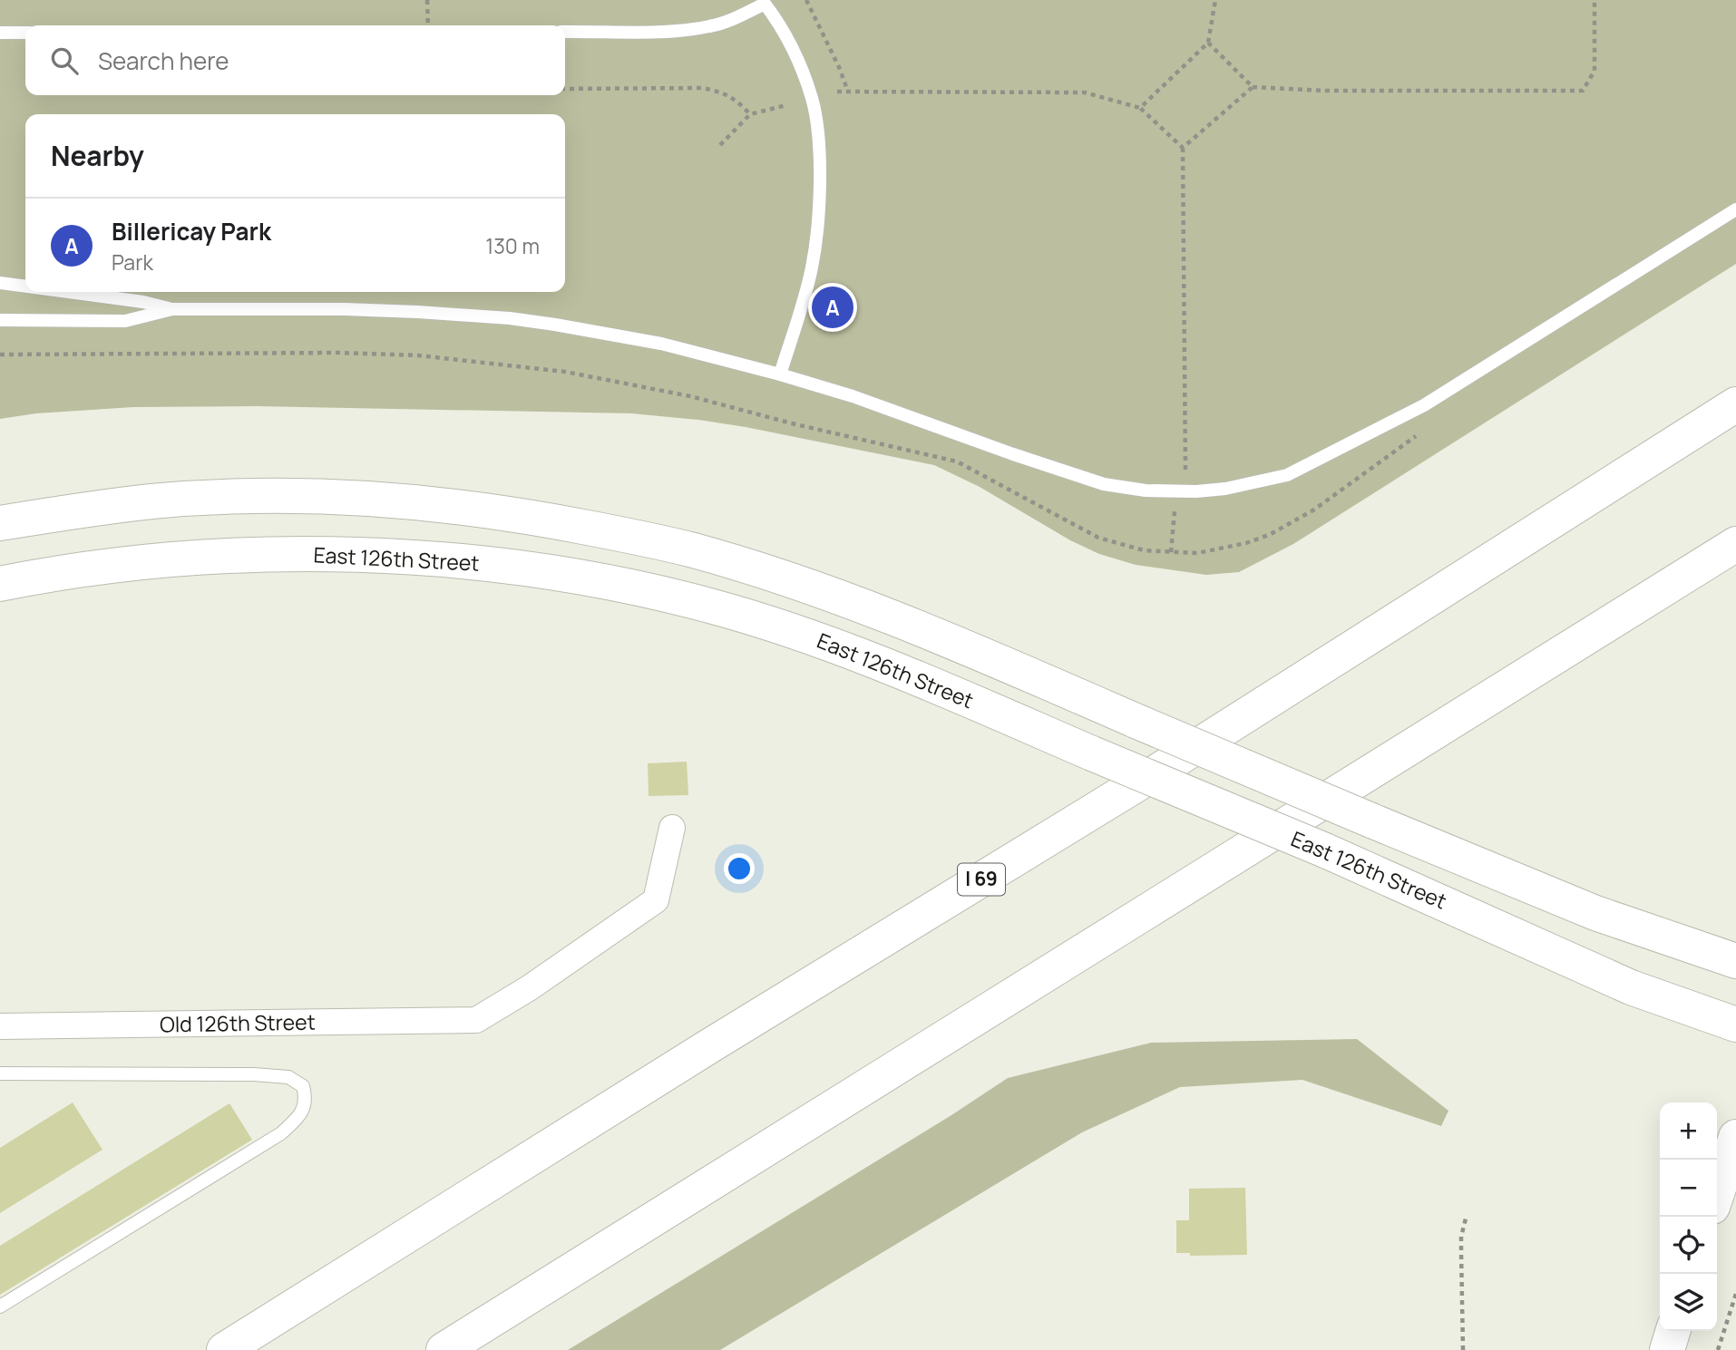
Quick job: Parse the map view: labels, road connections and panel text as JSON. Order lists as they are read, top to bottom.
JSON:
{
  "streets": {
    "main road": ["East 126th Street", "I 69"],
    "street": ["Old 126th Street"]
  },
  "page": {
    "search": "Search here",
    "heading": "Nearby",
    "list": [
      {
        "mark": "A",
        "name": "Billericay Park",
        "note": "Park",
        "value": "130 m"
      }
    ],
    "pins": "A",
    "map_buttons": ["+", "−"]
  }
}
